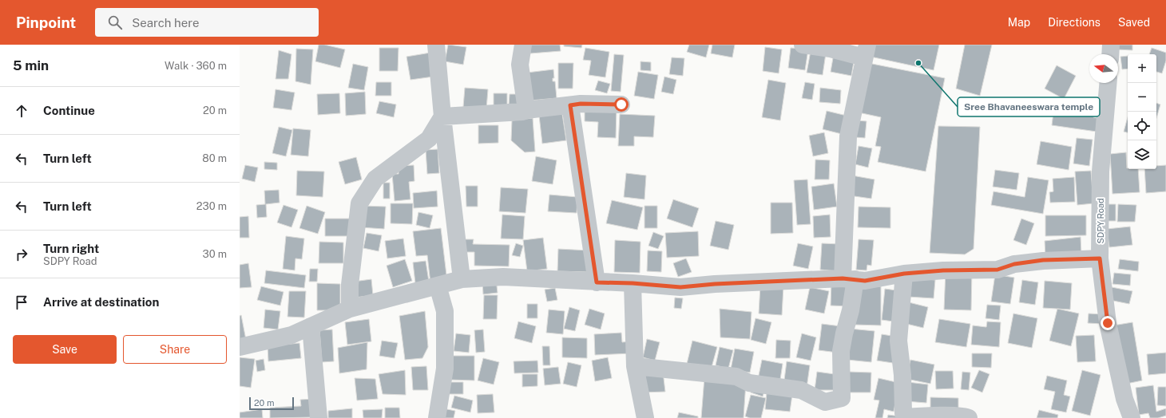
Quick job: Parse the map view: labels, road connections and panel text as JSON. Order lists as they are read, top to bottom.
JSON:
{
  "streets": {
    "street": ["SDPY Road"]
  },
  "places": ["Sree Bhavaneeswara temple"],
  "scale_bar": "20 m",
  "north": "left",
  "page": {
    "header": "Pinpoint",
    "search": "Search here",
    "nav": ["Map", "Directions", "Saved"],
    "heading": ["5 min", "Walk · 360 m"],
    "map_buttons": ["+", "−"],
    "list": [
      ["Continue", "20 m"],
      ["Turn left", "80 m"],
      ["Turn left", "230 m"],
      ["Turn right", "SDPY Road", "30 m"],
      "Arrive at destination"
    ],
    "buttons": ["Save", "Share"],
    "scale": "20 m"
  }
}
